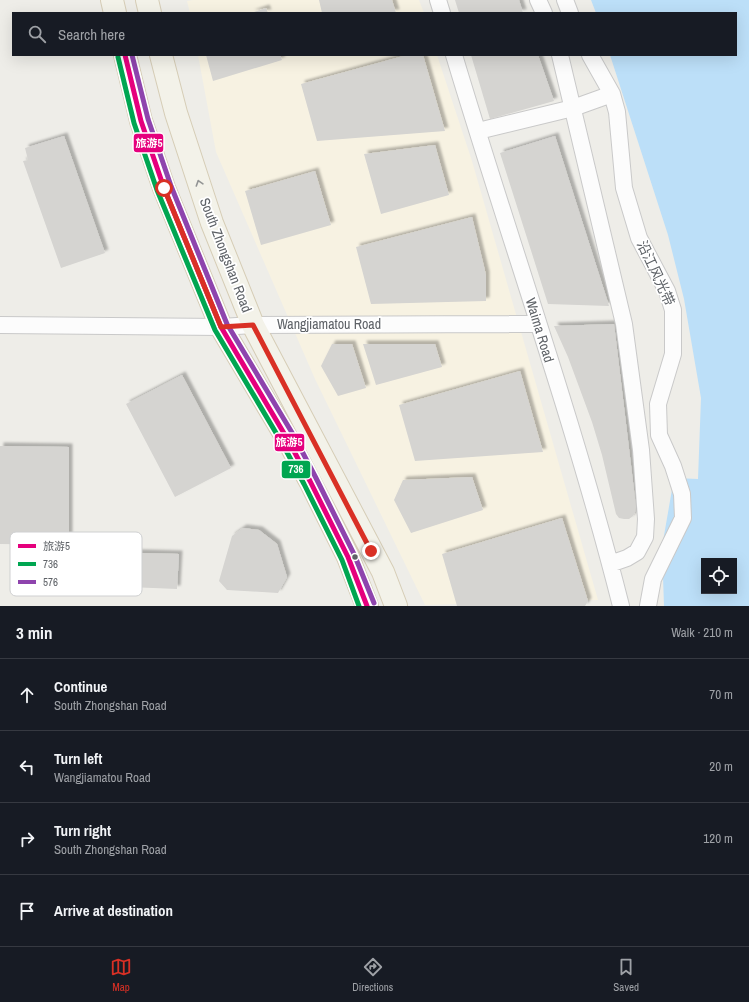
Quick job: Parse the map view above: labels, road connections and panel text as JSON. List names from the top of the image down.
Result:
{
  "streets": {
    "main road": ["South Zhongshan Road"],
    "street": ["沿江风光带", "Wangjiamatou Road", "Waima Road"]
  },
  "crossings": [
    ["South Zhongshan Road", "Wangjiamatou Road"],
    ["Wangjiamatou Road", "Waima Road"]
  ],
  "lines": ["transit line 旅游5", "transit line 576", "transit line 736"],
  "legend": ["旅游5", "736", "576"],
  "page": {
    "search": "Search here",
    "heading": ["3 min", "Walk · 210 m"],
    "list": [
      ["Continue", "South Zhongshan Road", "70 m"],
      ["Turn left", "Wangjiamatou Road", "20 m"],
      ["Turn right", "South Zhongshan Road", "120 m"],
      "Arrive at destination"
    ],
    "nav": ["Map", "Directions", "Saved"]
  }
}
